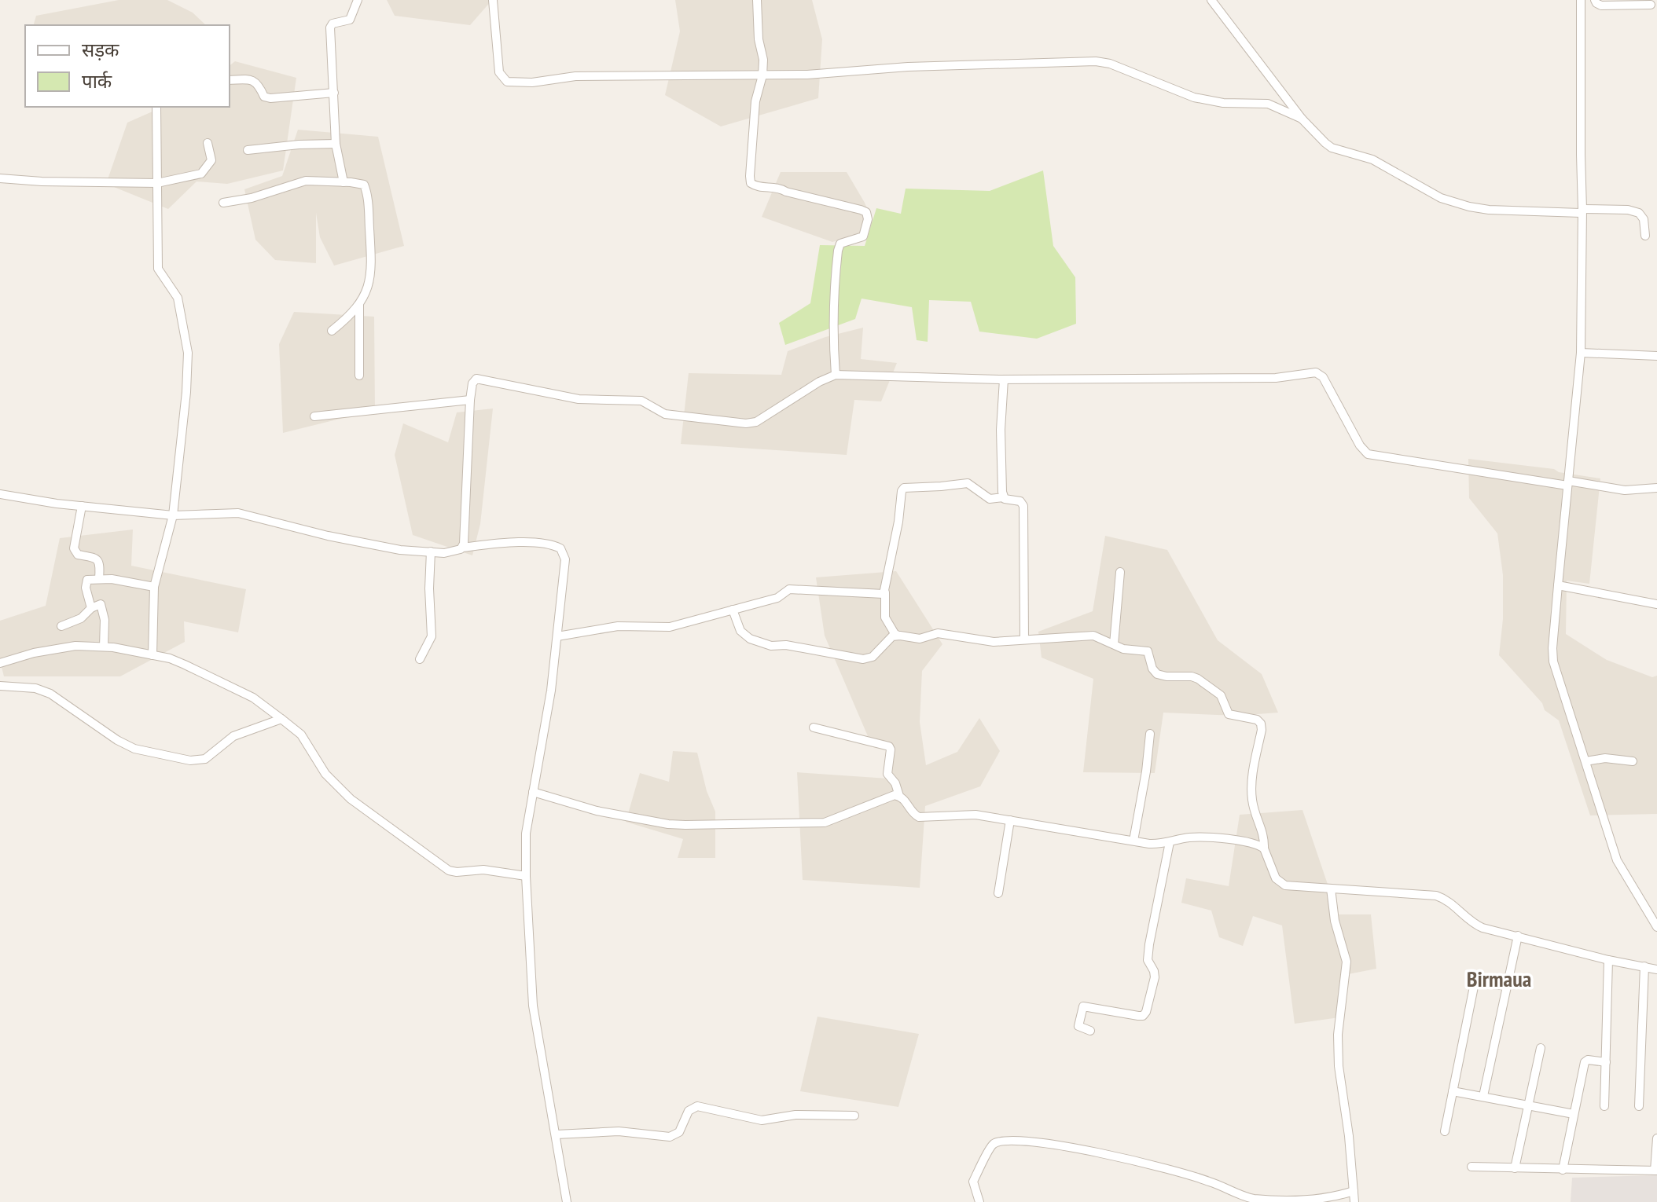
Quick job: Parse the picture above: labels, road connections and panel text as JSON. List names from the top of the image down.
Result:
{
  "districts": ["Birmaua"],
  "legend": ["सड़क", "पार्क"]
}
